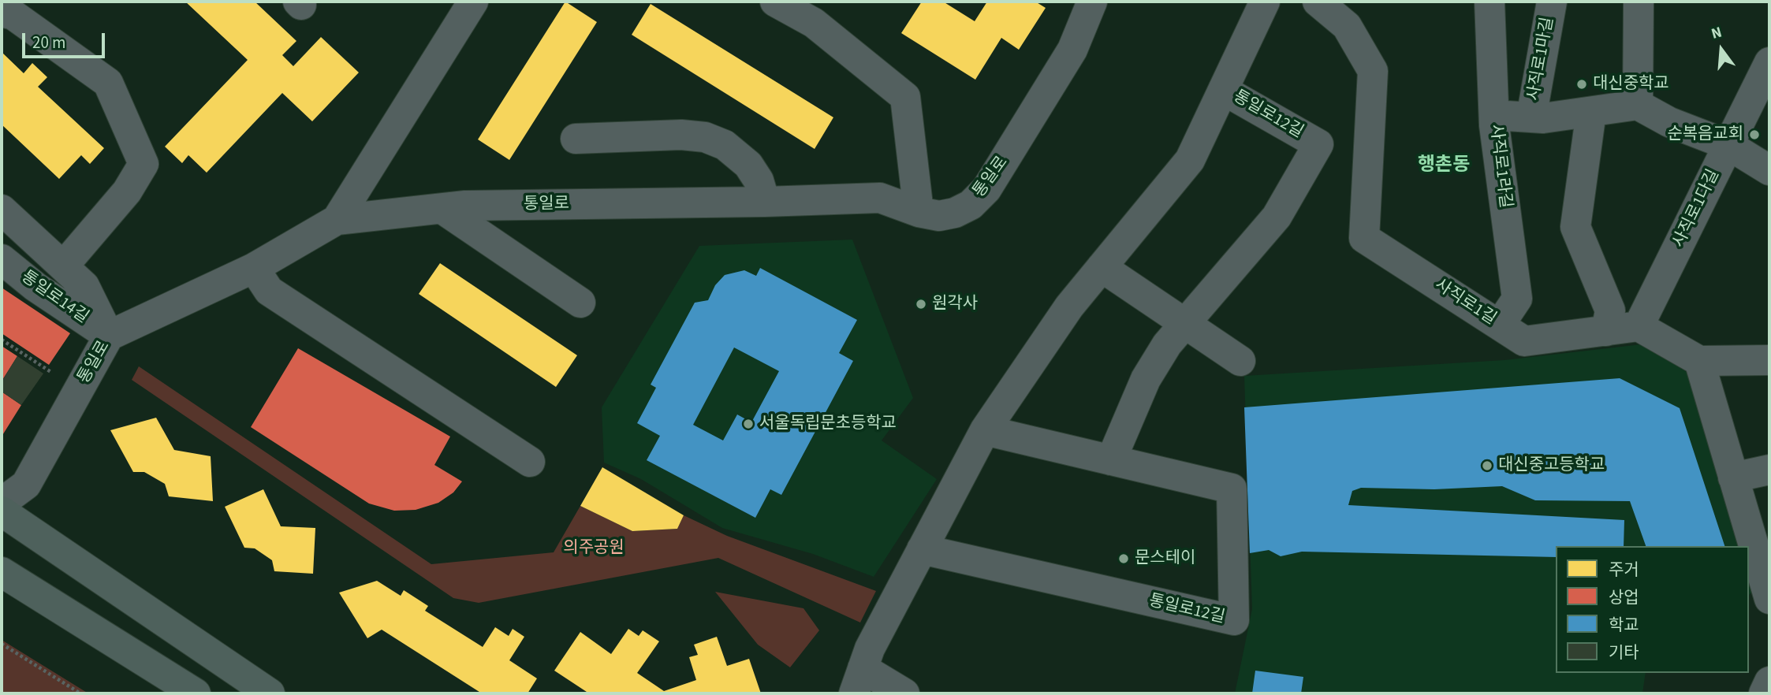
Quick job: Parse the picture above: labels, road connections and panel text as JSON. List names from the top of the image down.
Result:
{
  "streets": {
    "street": [
      "사직로1마길",
      "통일로12길",
      "사직로1라길",
      "통일로",
      "사직로1다길",
      "통일로14길",
      "사직로1길"
    ]
  },
  "crossings": [
    ["사직로1마길", "사직로1라길"],
    ["사직로1라길", "사직로1길"],
    ["통일로", "통일로14길"],
    ["사직로1다길", "사직로1길"]
  ],
  "districts": ["행촌동"],
  "parks": ["의주공원"],
  "places": [
    "대신중학교",
    "순복음교회",
    "원각사",
    "서울독립문초등학교",
    "대신중고등학교",
    "문스테이"
  ],
  "legend": [
    "주거",
    "상업",
    "학교",
    "기타"
  ],
  "scale_bar": "20 m",
  "north": "top"
}
